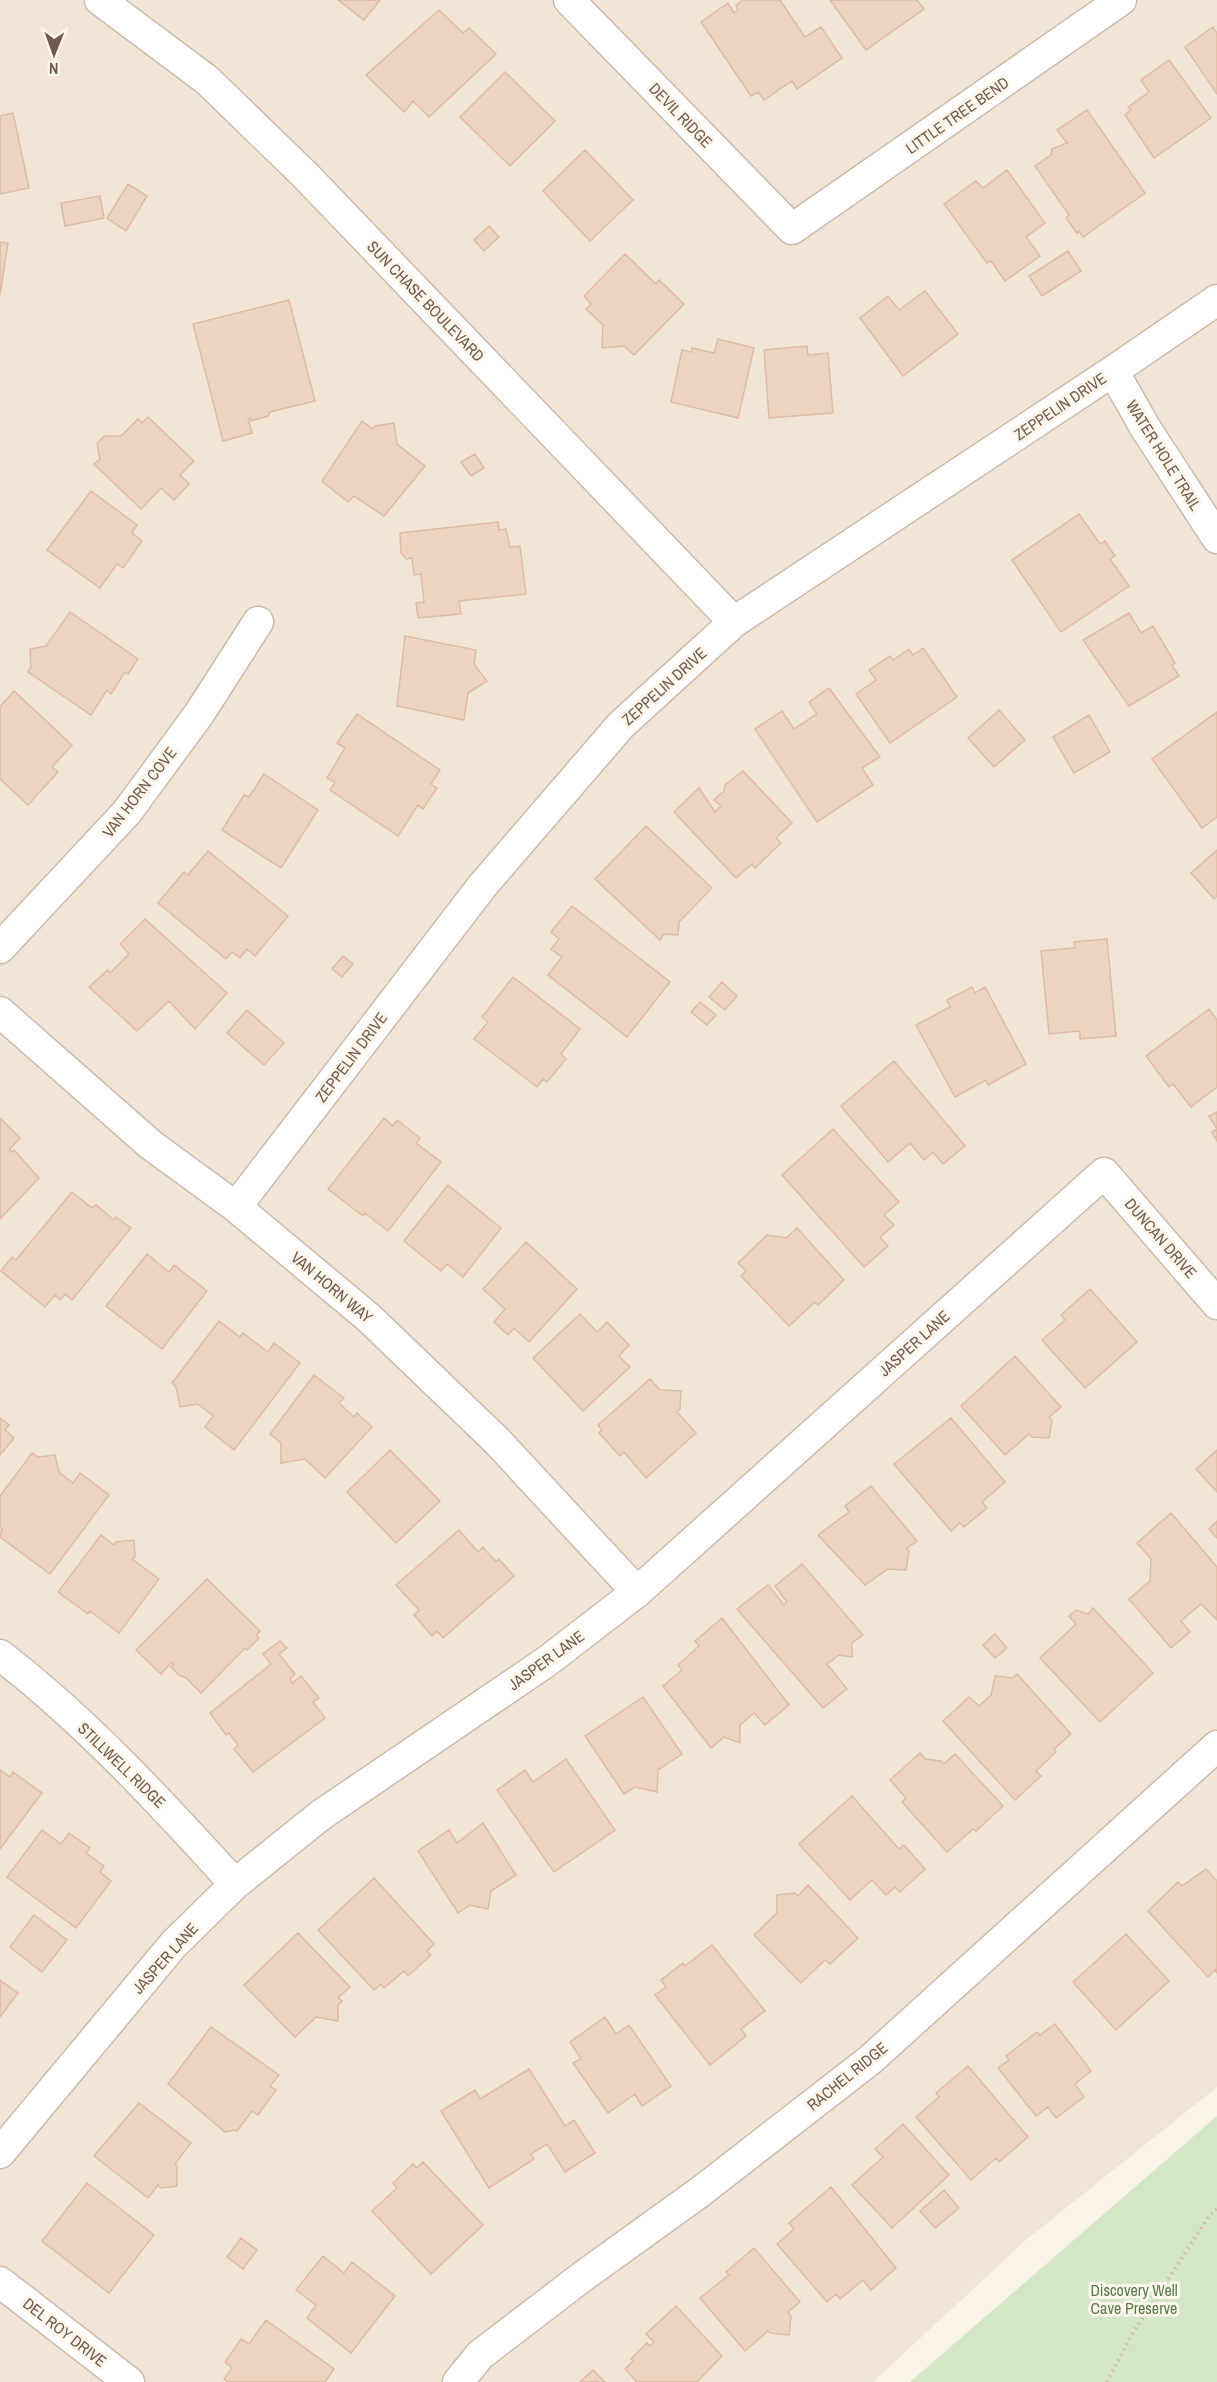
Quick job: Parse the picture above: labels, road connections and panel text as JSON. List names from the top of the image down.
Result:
{
  "streets": {
    "street": [
      "DEVIL RIDGE",
      "LITTLE TREE BEND",
      "SUN CHASE BOULEVARD",
      "ZEPPELIN DRIVE",
      "WATER HOLE TRAIL",
      "VAN HORN COVE",
      "DUNCAN DRIVE",
      "VAN HORN WAY",
      "JASPER LANE",
      "STILLWELL RIDGE",
      "RACHEL RIDGE",
      "DEL ROY DRIVE"
    ]
  },
  "crossings": [
    ["DEVIL RIDGE", "LITTLE TREE BEND"],
    ["SUN CHASE BOULEVARD", "ZEPPELIN DRIVE"],
    ["ZEPPELIN DRIVE", "WATER HOLE TRAIL"],
    ["ZEPPELIN DRIVE", "VAN HORN WAY"],
    ["DUNCAN DRIVE", "JASPER LANE"],
    ["VAN HORN WAY", "JASPER LANE"],
    ["JASPER LANE", "STILLWELL RIDGE"]
  ],
  "parks": ["Discovery Well Cave Preserve"],
  "north": "bottom"
}
